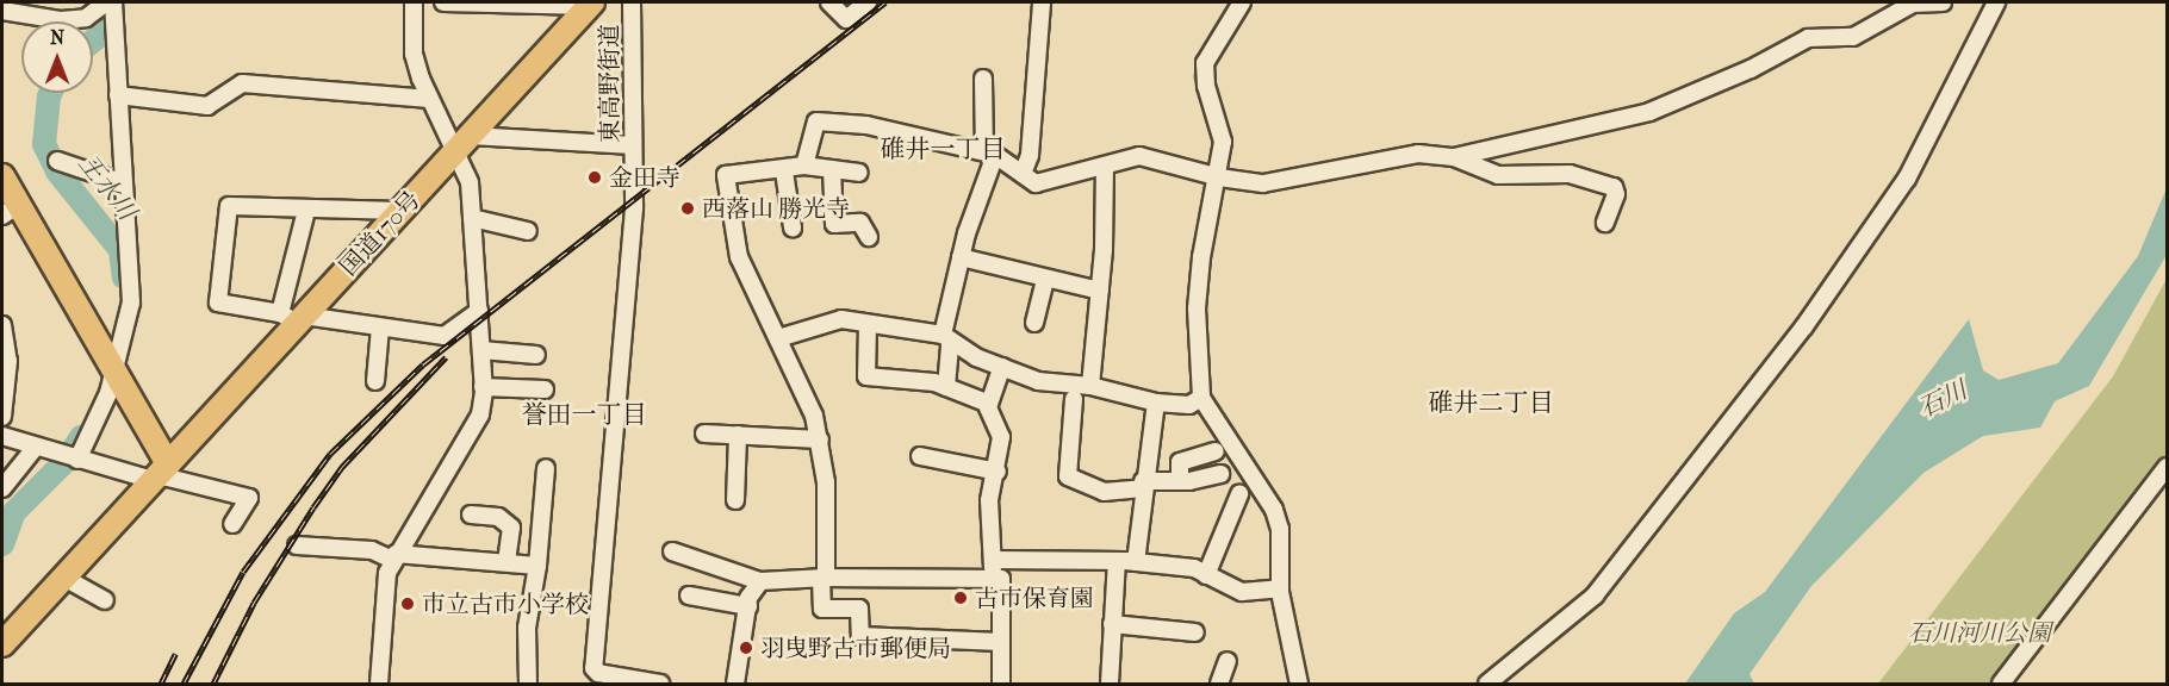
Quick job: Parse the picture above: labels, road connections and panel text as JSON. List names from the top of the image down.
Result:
{
  "streets": {
    "highway": ["国道170号"],
    "street": ["東高野街道"]
  },
  "districts": ["碓井一丁目", "碓井二丁目", "誉田一丁目"],
  "water": ["王水川", "石川"],
  "parks": ["石川河川公園"],
  "places": [
    "金田寺",
    "西落山 勝光寺",
    "古市保育園",
    "市立古市小学校",
    "羽曳野古市郵便局"
  ],
  "north": "top"
}
